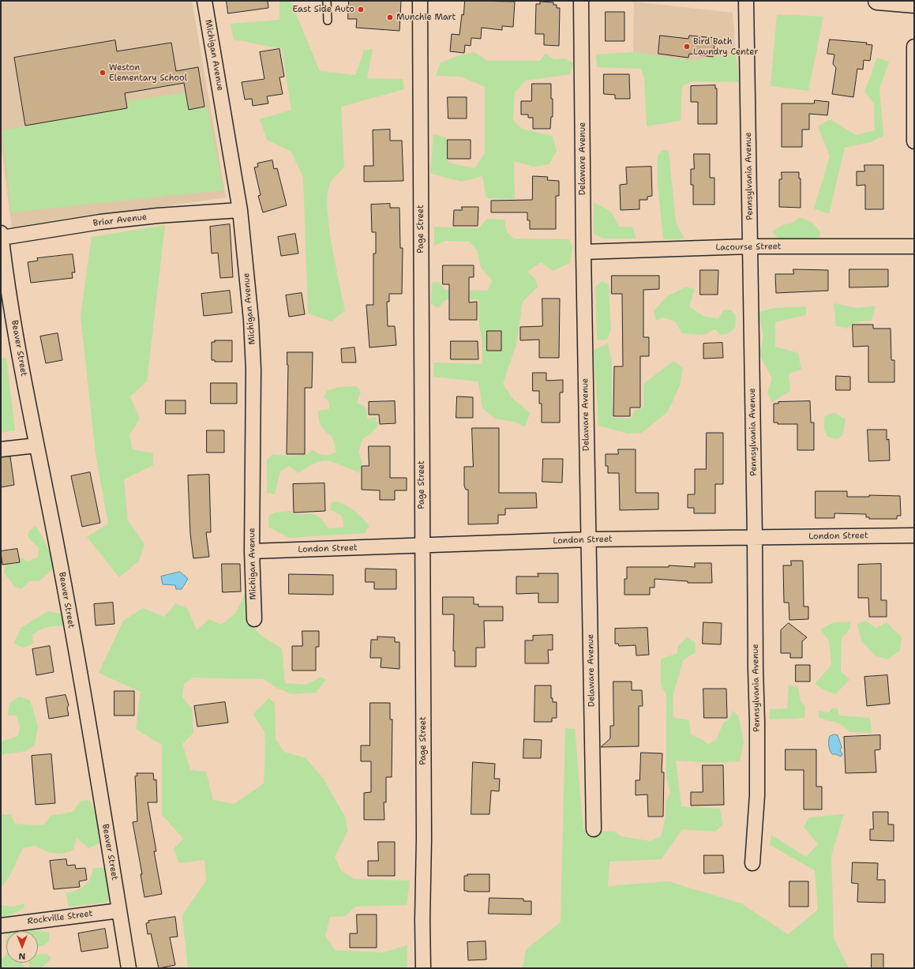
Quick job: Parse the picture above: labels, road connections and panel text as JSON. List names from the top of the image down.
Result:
{
  "streets": {
    "street": [
      "Michigan Avenue",
      "Delaware Avenue",
      "Pennsylvania Avenue",
      "Briar Avenue",
      "Page Street",
      "Lacourse Street",
      "Beaver Street",
      "London Street",
      "Rockville Street"
    ]
  },
  "crossings": [
    ["Michigan Avenue", "Briar Avenue"],
    ["Michigan Avenue", "London Street"],
    ["Delaware Avenue", "Lacourse Street"],
    ["Delaware Avenue", "London Street"],
    ["Pennsylvania Avenue", "Lacourse Street"],
    ["Pennsylvania Avenue", "London Street"],
    ["Briar Avenue", "Beaver Street"],
    ["Page Street", "London Street"],
    ["Beaver Street", "Rockville Street"]
  ],
  "places": [
    "East Side Auto",
    "Munchie Mart",
    "Bird Bath Laundry Center",
    "Weston Elementary School"
  ],
  "north": "bottom"
}
